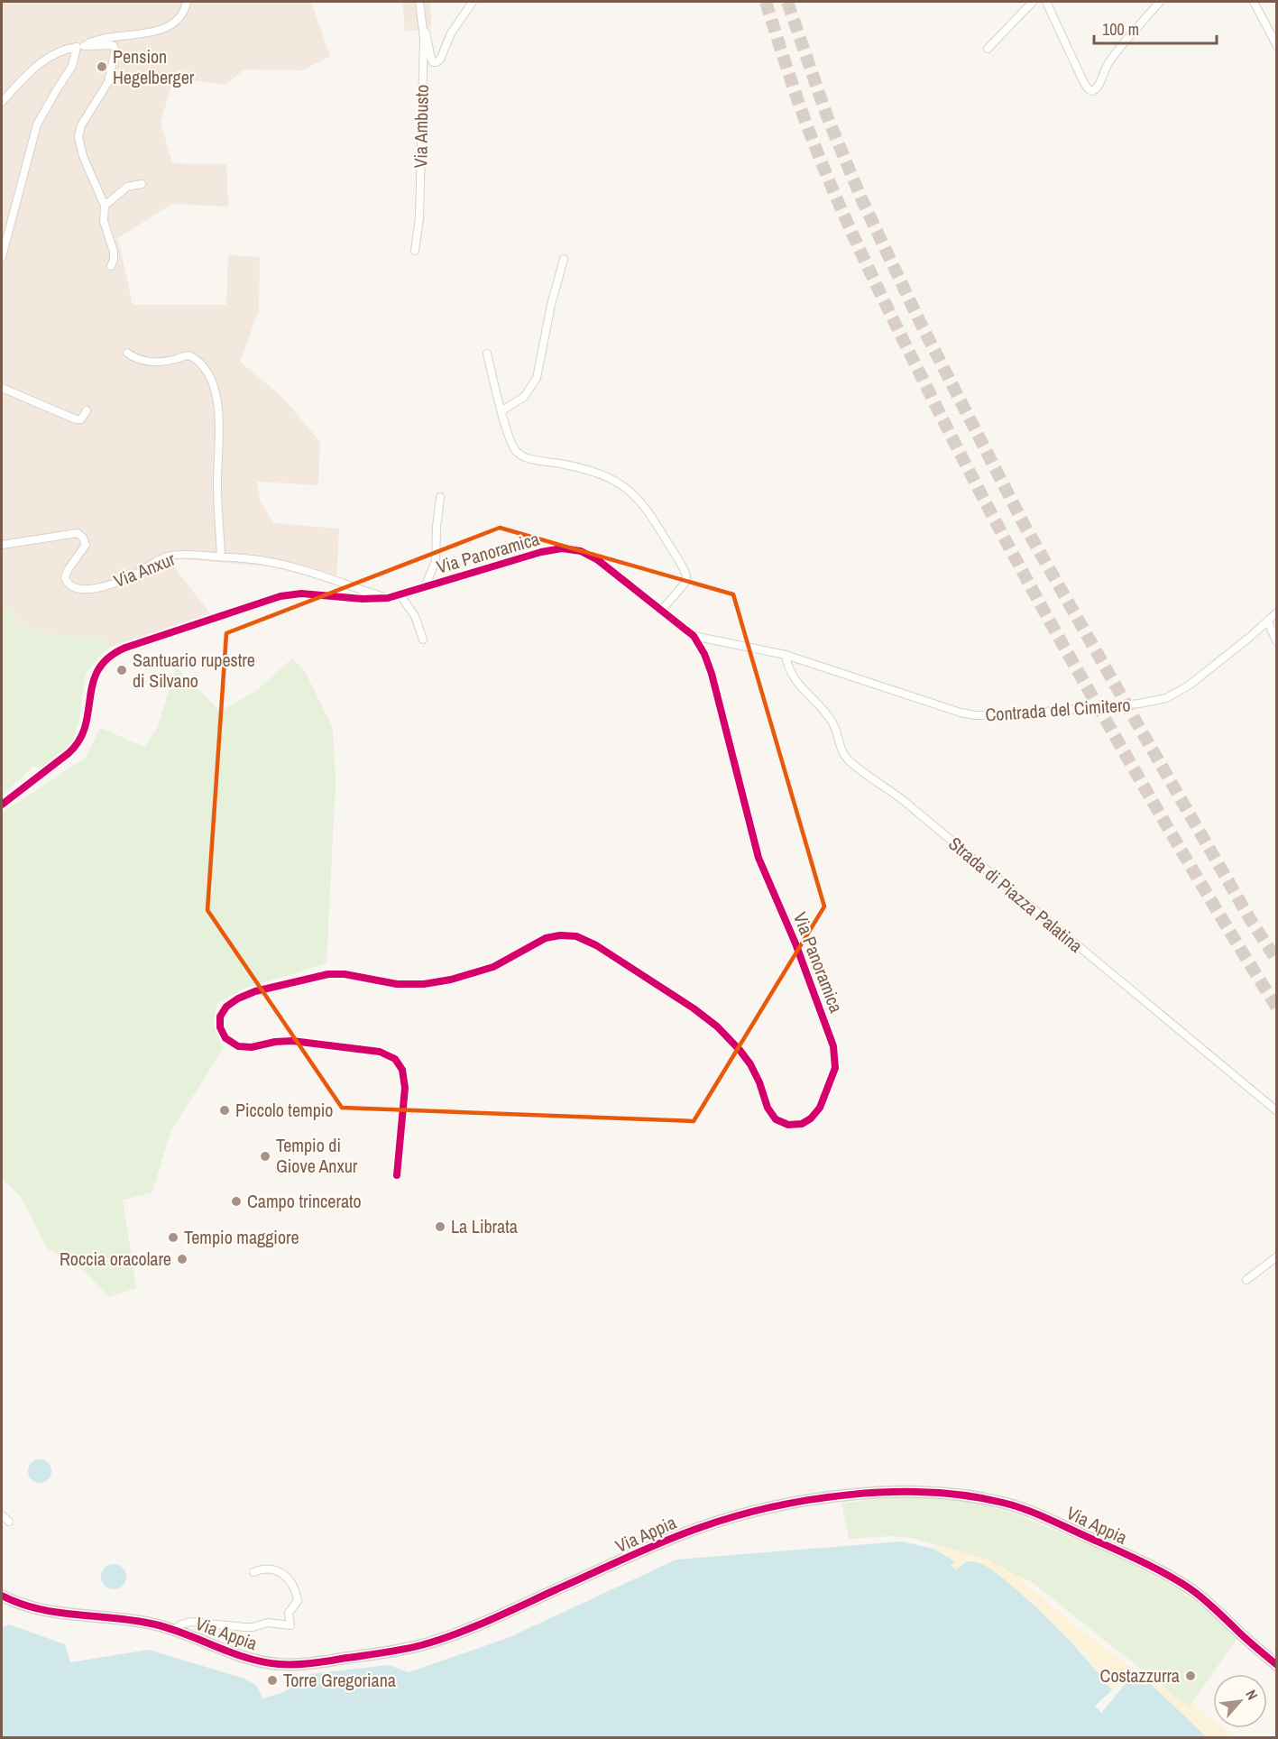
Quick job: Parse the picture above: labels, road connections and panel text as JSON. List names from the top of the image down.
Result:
{
  "streets": {
    "main road": ["Via Appia"],
    "street": [
      "Via Ambusto",
      "Via Panoramica",
      "Via Anxur",
      "Contrada del Cimitero",
      "Strada di Piazza Palatina"
    ]
  },
  "crossings": [
    ["Via Panoramica", "Via Anxur"],
    ["Via Panoramica", "Contrada del Cimitero"],
    ["Contrada del Cimitero", "Strada di Piazza Palatina"]
  ],
  "places": [
    "Pension Hegelberger",
    "Santuario rupestre di Silvano",
    "Piccolo tempio",
    "Tempio di Giove Anxur",
    "Campo trincerato",
    "La Librata",
    "Tempio maggiore",
    "Roccia oracolare",
    "Costazzurra",
    "Torre Gregoriana"
  ],
  "scale_bar": "100 m",
  "north": "top right"
}
